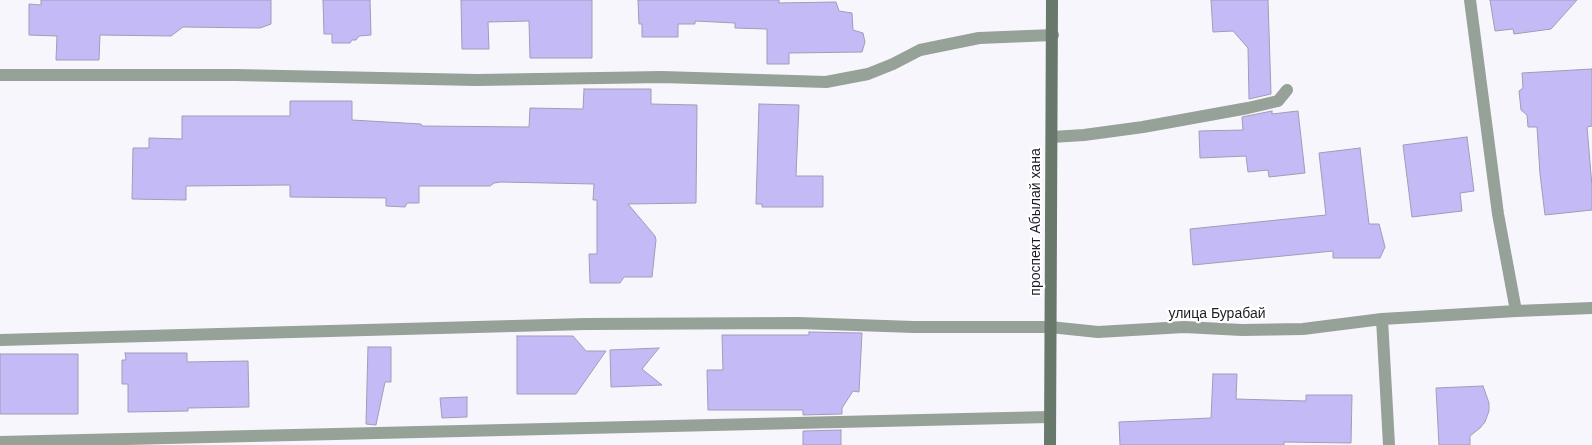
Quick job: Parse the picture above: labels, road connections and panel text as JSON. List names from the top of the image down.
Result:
{
  "streets": {
    "main road": ["проспект Абылай хана"],
    "street": ["улица Бурабай"]
  },
  "crossings": [
    ["проспект Абылай хана", "улица Бурабай"]
  ]
}
